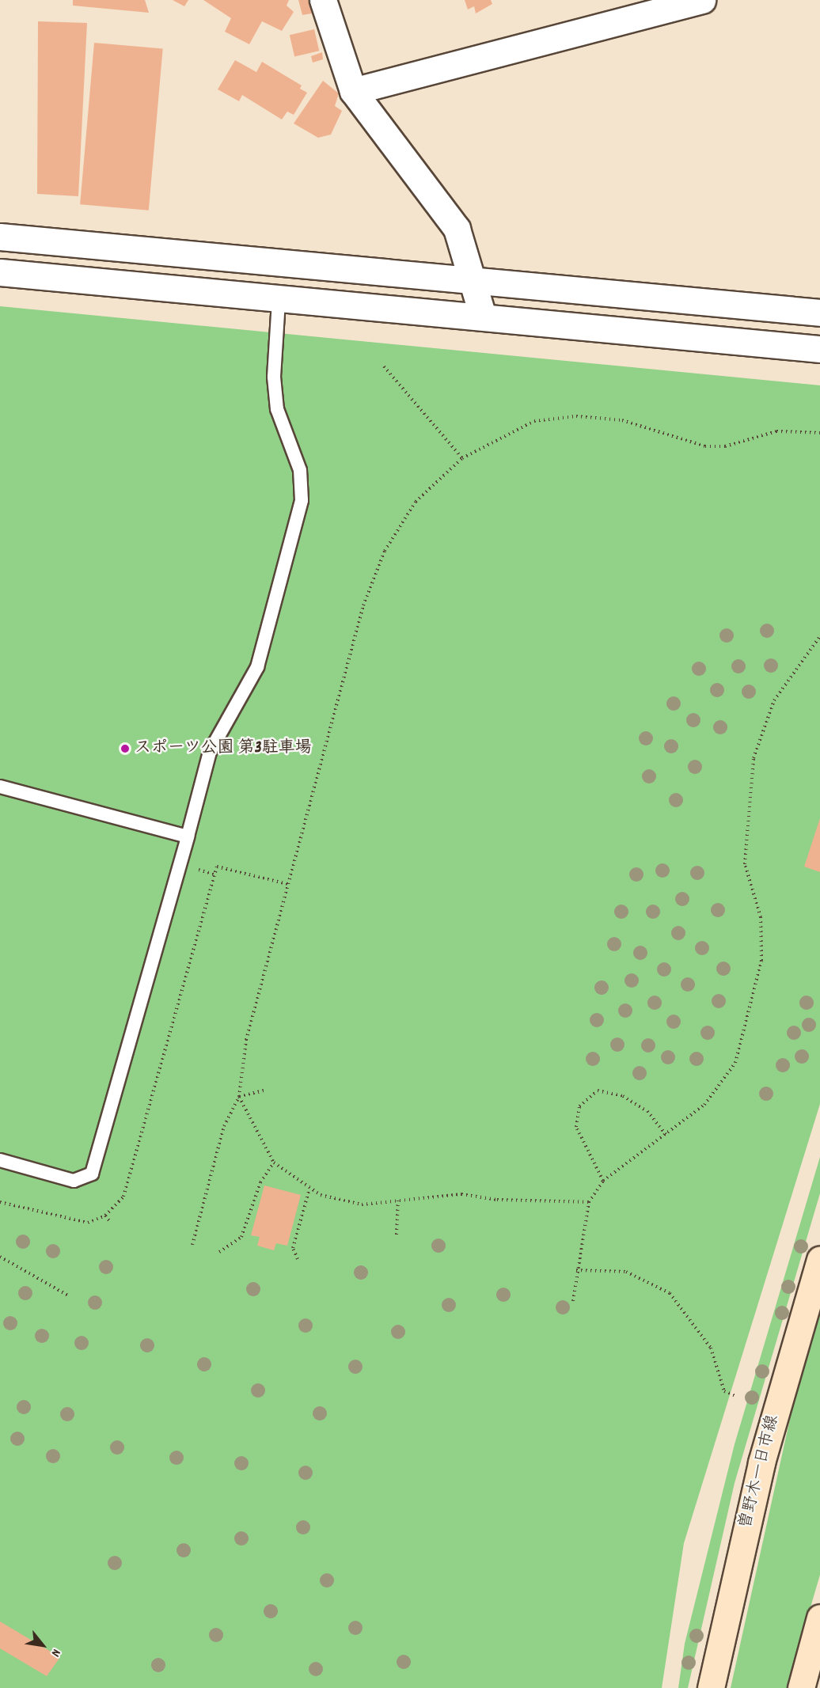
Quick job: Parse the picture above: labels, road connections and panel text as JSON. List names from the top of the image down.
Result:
{
  "streets": {
    "main road": ["曽野木一日市線"]
  },
  "places": ["スポーツ公園 第3駐車場"],
  "north": "bottom right"
}
